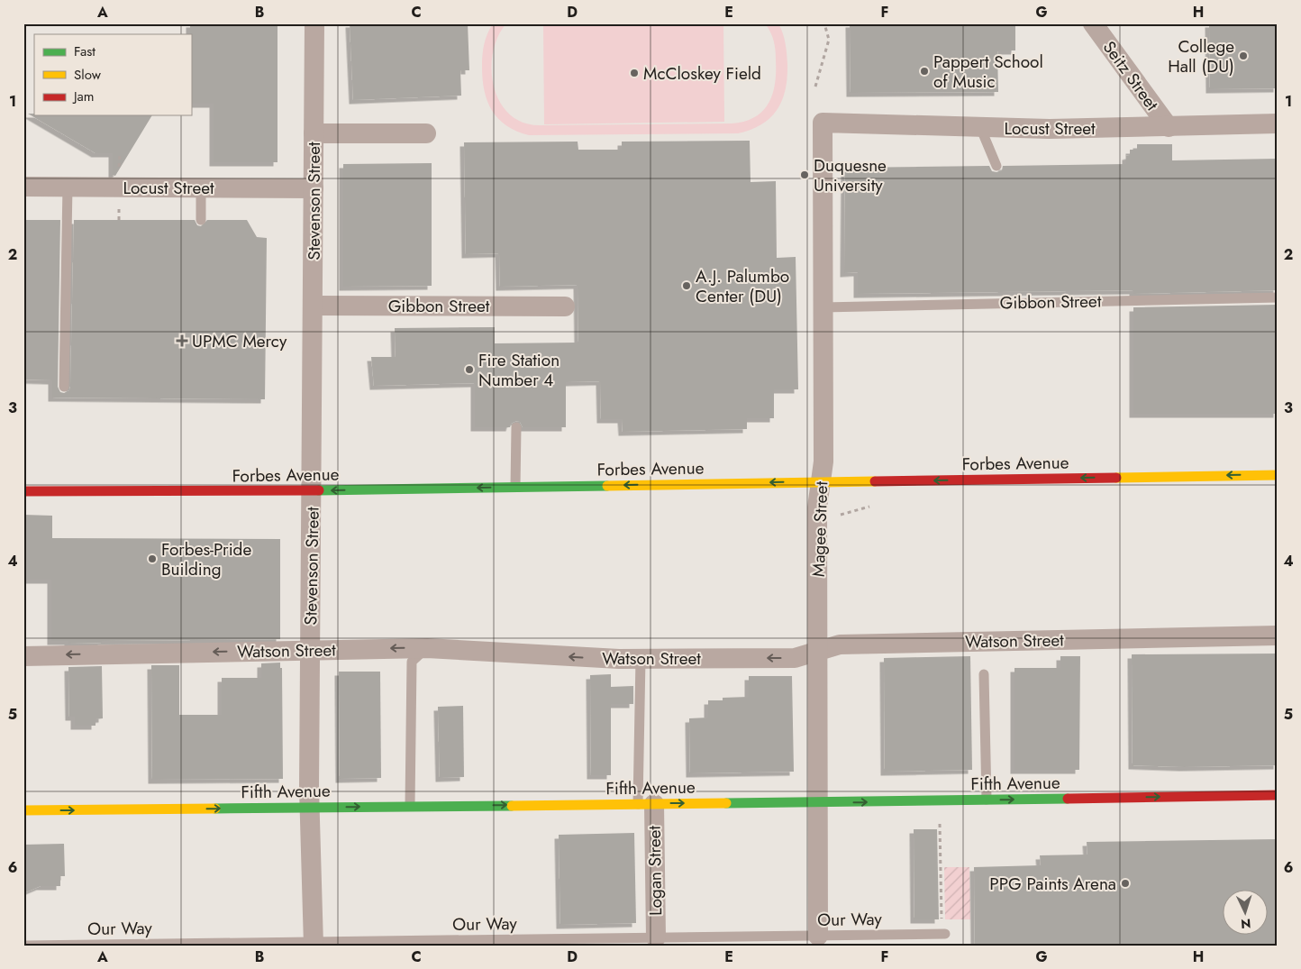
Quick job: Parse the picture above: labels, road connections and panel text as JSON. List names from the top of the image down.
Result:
{
  "streets": {
    "main road": ["Forbes Avenue", "Fifth Avenue"],
    "street": [
      "Seitz Street",
      "Locust Street",
      "Stevenson Street",
      "Gibbon Street",
      "Magee Street",
      "Watson Street",
      "Logan Street"
    ],
    "lane": ["Our Way"]
  },
  "crossings": [
    ["Seitz Street", "Locust Street"],
    ["Locust Street", "Stevenson Street"],
    ["Locust Street", "Magee Street"],
    ["Stevenson Street", "Gibbon Street"],
    ["Stevenson Street", "Forbes Avenue"],
    ["Stevenson Street", "Watson Street"],
    ["Stevenson Street", "Fifth Avenue"],
    ["Stevenson Street", "Our Way"],
    ["Gibbon Street", "Magee Street"],
    ["Forbes Avenue", "Magee Street"],
    ["Magee Street", "Watson Street"],
    ["Magee Street", "Fifth Avenue"],
    ["Magee Street", "Our Way"],
    ["Fifth Avenue", "Logan Street"],
    ["Logan Street", "Our Way"]
  ],
  "one_way": ["Forbes Avenue", "Watson Street", "Fifth Avenue"],
  "places": {
    "other": [
      "College Hall (DU)",
      "Pappert School of Music",
      "McCloskey Field",
      "Duquesne University",
      "A.J. Palumbo Center (DU)",
      "Fire Station Number 4",
      "Forbes-Pride Building",
      "PPG Paints Arena"
    ],
    "health": ["UPMC Mercy"]
  },
  "legend": ["Fast", "Slow", "Jam"],
  "north": "bottom",
  "grid": {
    "columns": [
      "A",
      "B",
      "C",
      "D",
      "E",
      "F",
      "G",
      "H"
    ],
    "rows": [
      "1",
      "2",
      "3",
      "4",
      "5",
      "6"
    ]
  }
}
